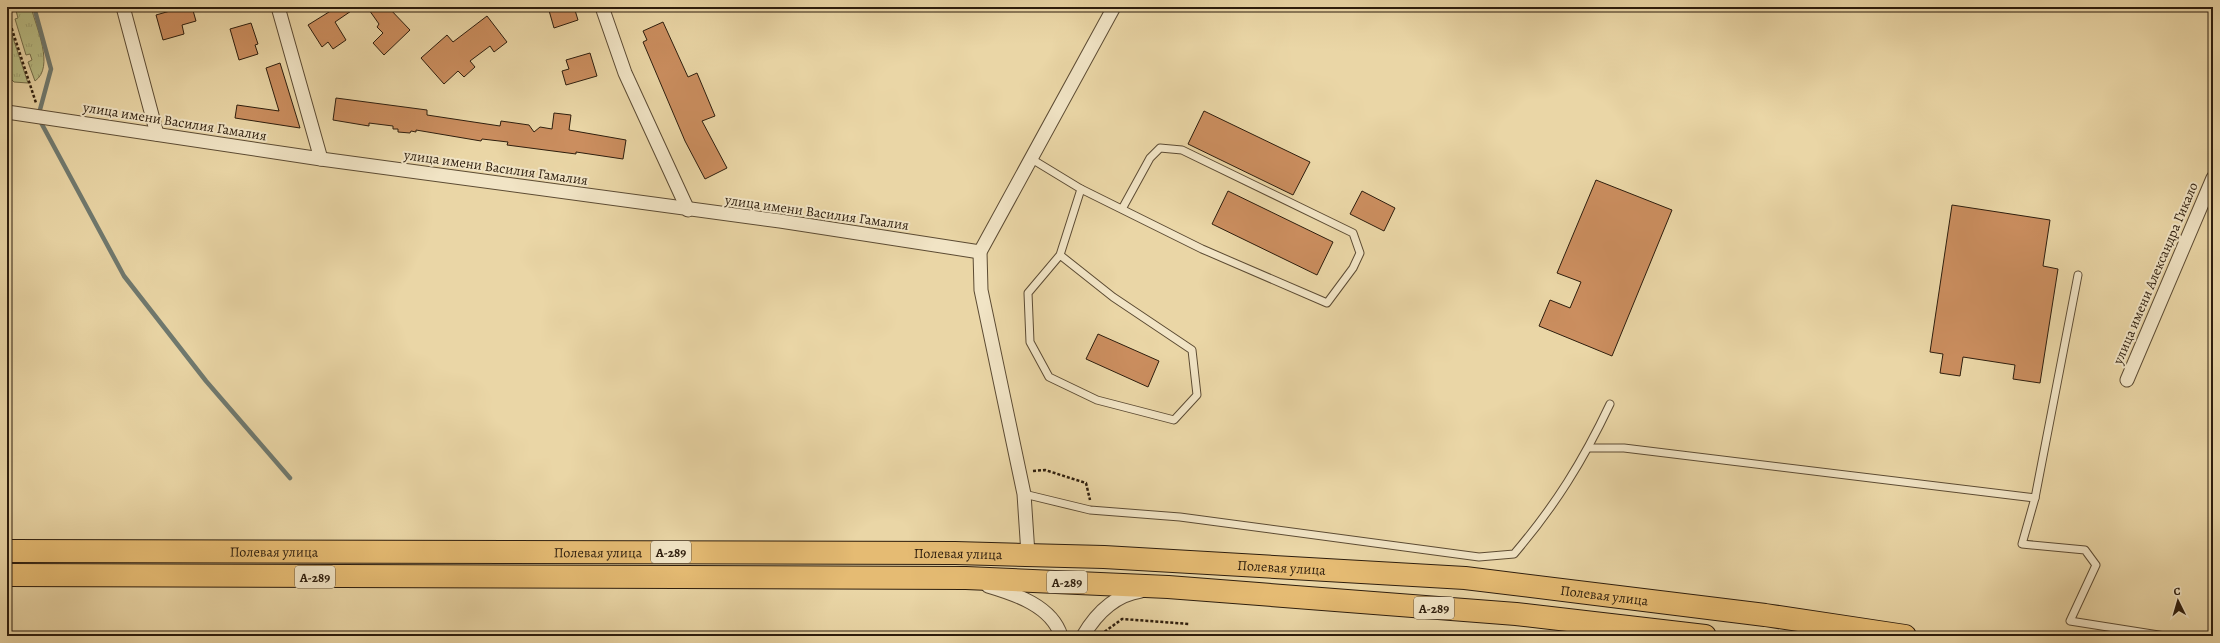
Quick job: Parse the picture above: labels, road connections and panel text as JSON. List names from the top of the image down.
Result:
{
  "streets": {
    "highway": ["Полевая улица", "А-289"],
    "street": ["улица имени Василия Гамалия", "улица имени Александра Гикало"]
  },
  "crossings": [
    ["Полевая улица", "А-289"]
  ],
  "north": "top"
}
